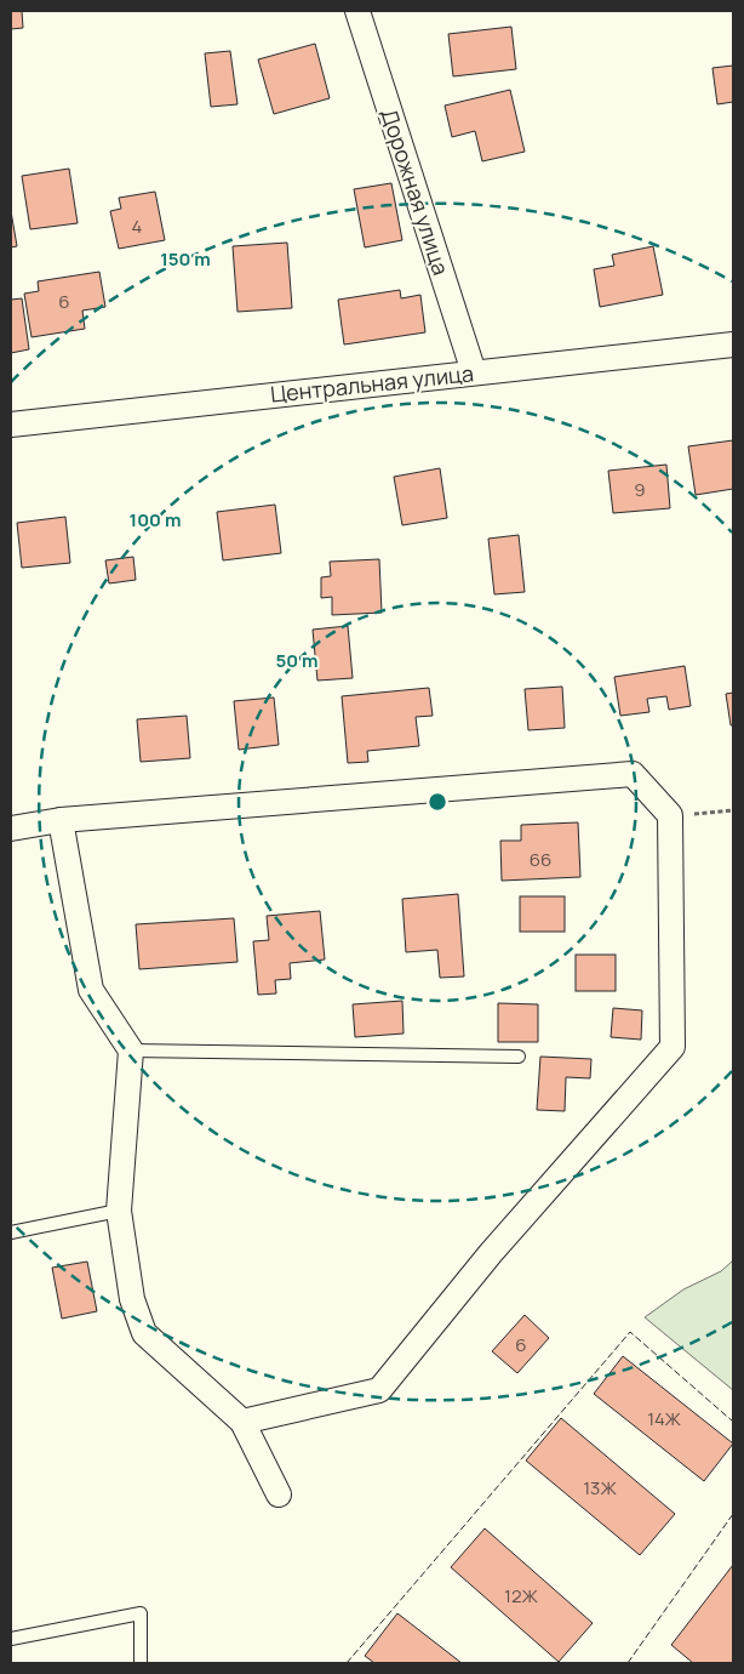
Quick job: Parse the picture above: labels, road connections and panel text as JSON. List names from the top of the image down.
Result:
{
  "streets": {
    "street": ["Дорожная улица", "Центральная улица"]
  },
  "crossings": [
    ["Дорожная улица", "Центральная улица"]
  ],
  "house_numbers": [
    "4",
    "6",
    "9",
    "66",
    "6",
    "14Ж",
    "13Ж",
    "12Ж"
  ],
  "rings": ["150 m", "100 m", "50 m"]
}
